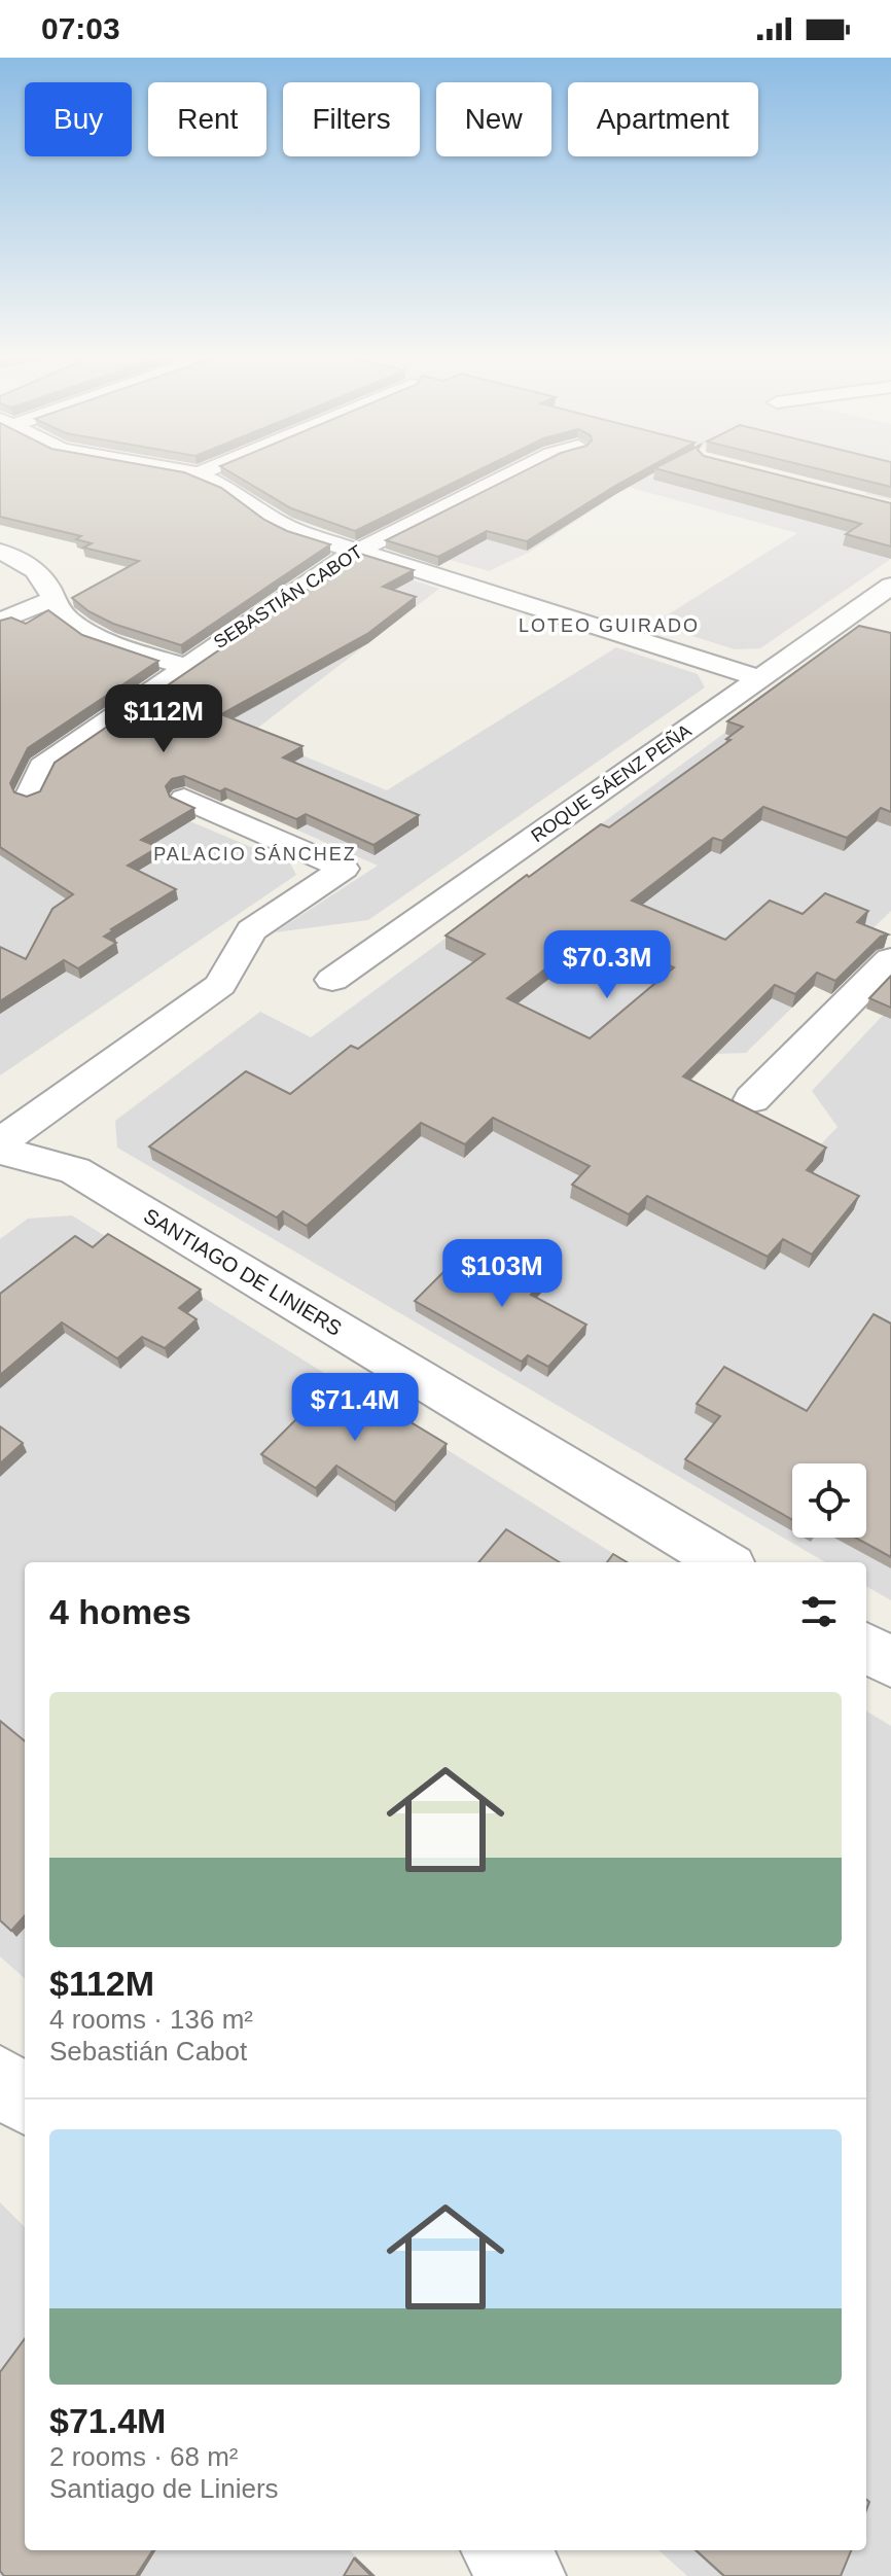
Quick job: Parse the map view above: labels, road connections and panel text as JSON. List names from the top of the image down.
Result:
{
  "streets": {
    "street": ["SEBASTIÁN CABOT", "ROQUE SÁENZ PEÑA", "SANTIAGO DE LINIERS"]
  },
  "districts": ["LOTEO GUIRADO", "PALACIO SÁNCHEZ"],
  "page": {
    "status": "07:03",
    "chip": [
      "Buy",
      "Rent",
      "Filters",
      "New",
      "Apartment"
    ],
    "price": [
      "$112M",
      "$70.3M",
      "$103M",
      "$71.4M"
    ],
    "heading": "4 homes",
    "list": [
      {
        "name": "$112M",
        "note": "4 rooms · 136 m² · Sebastián Cabot"
      },
      {
        "name": "$71.4M",
        "note": "2 rooms · 68 m² · Santiago de Liniers"
      }
    ]
  }
}
